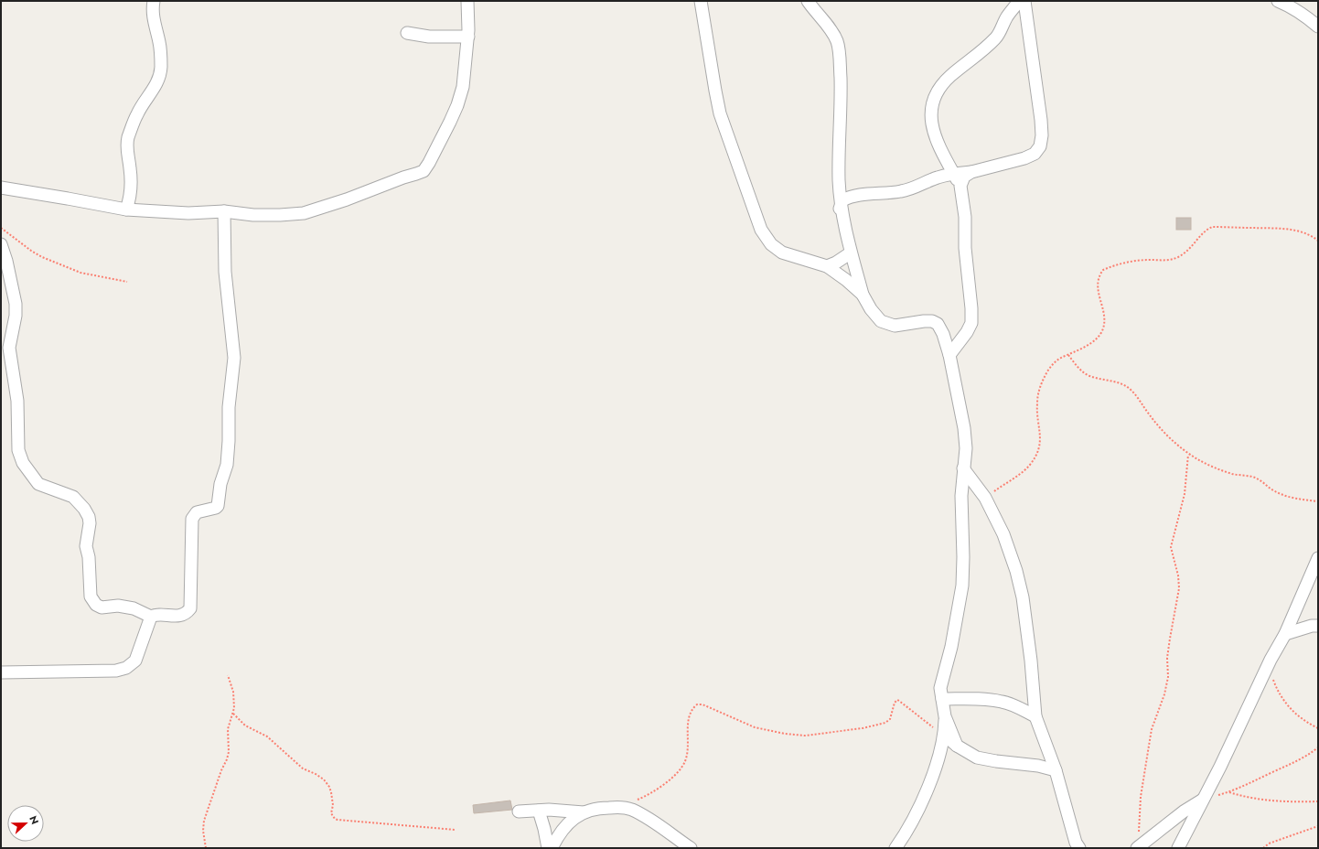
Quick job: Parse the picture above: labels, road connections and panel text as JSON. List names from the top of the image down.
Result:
{
  "north": "right"
}
